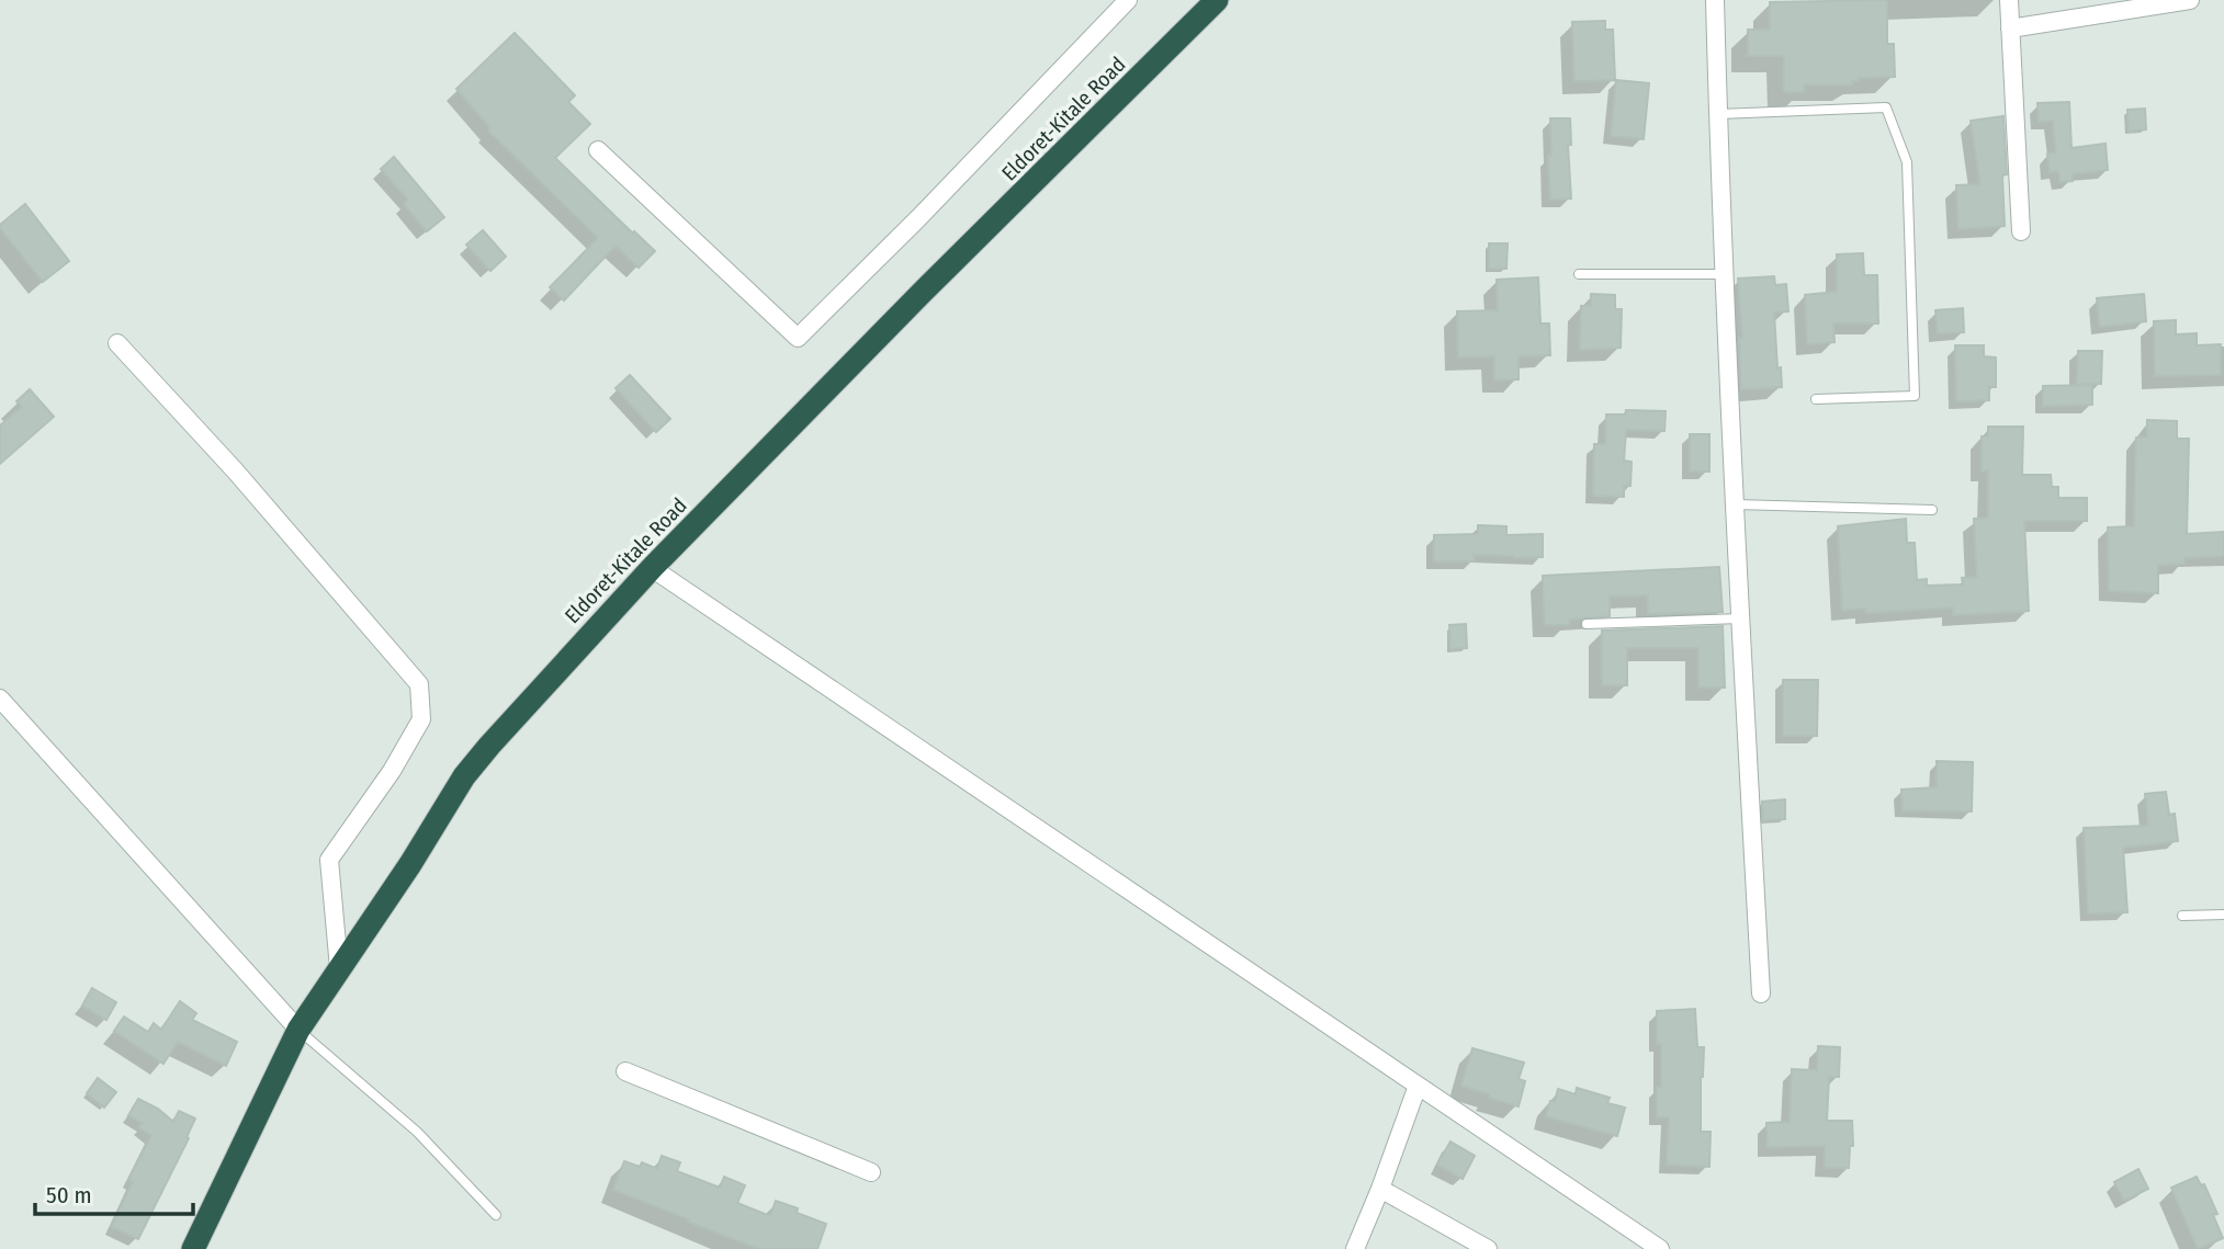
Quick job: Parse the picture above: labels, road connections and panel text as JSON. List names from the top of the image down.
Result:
{
  "streets": {
    "highway": ["Eldoret-Kitale Road"]
  },
  "scale_bar": "50 m"
}
